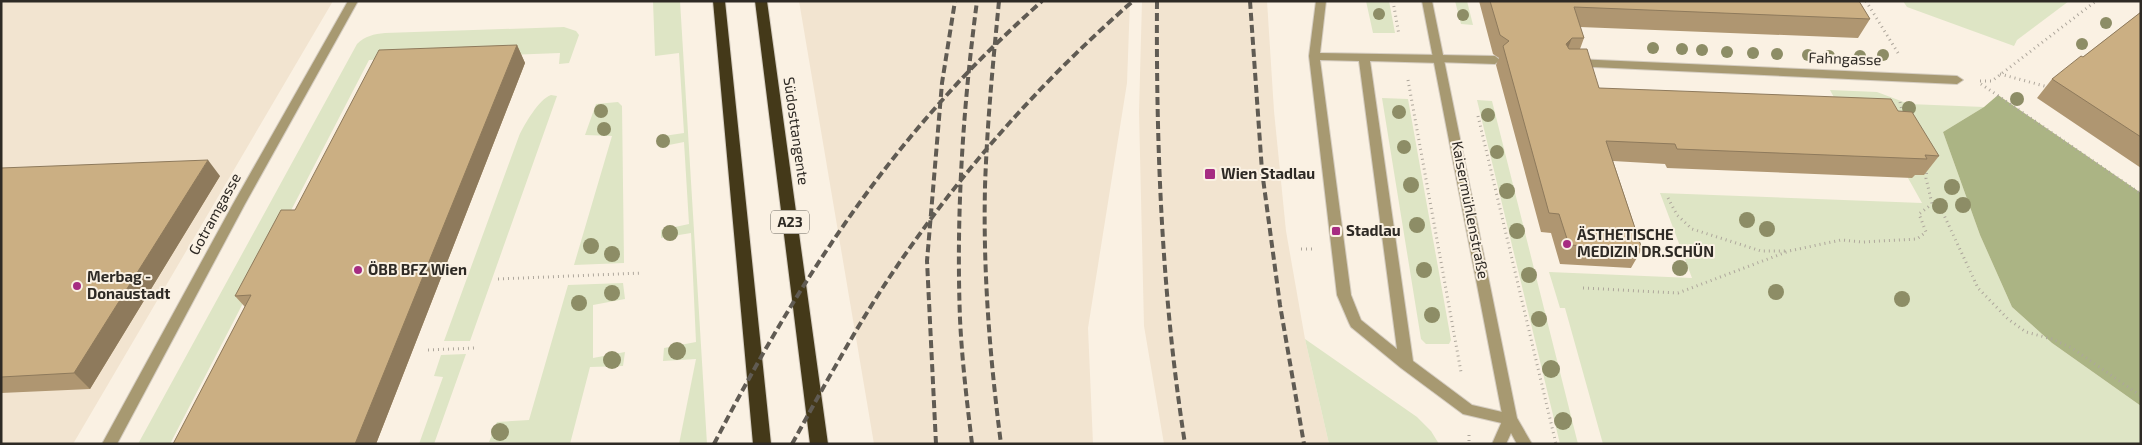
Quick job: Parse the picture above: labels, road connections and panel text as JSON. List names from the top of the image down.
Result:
{
  "streets": {
    "highway": ["Südosttangente", "A23"],
    "street": ["Fahngasse", "Kaisermühlenstraße", "Gotramgasse"]
  },
  "places": {
    "transit": ["Wien Stadlau", "Stadlau"],
    "other": ["ÄSTHETISCHE MEDIZIN DR.SCHÜN", "ÖBB BFZ Wien", "Merbag - Donaustadt"]
  }
}
